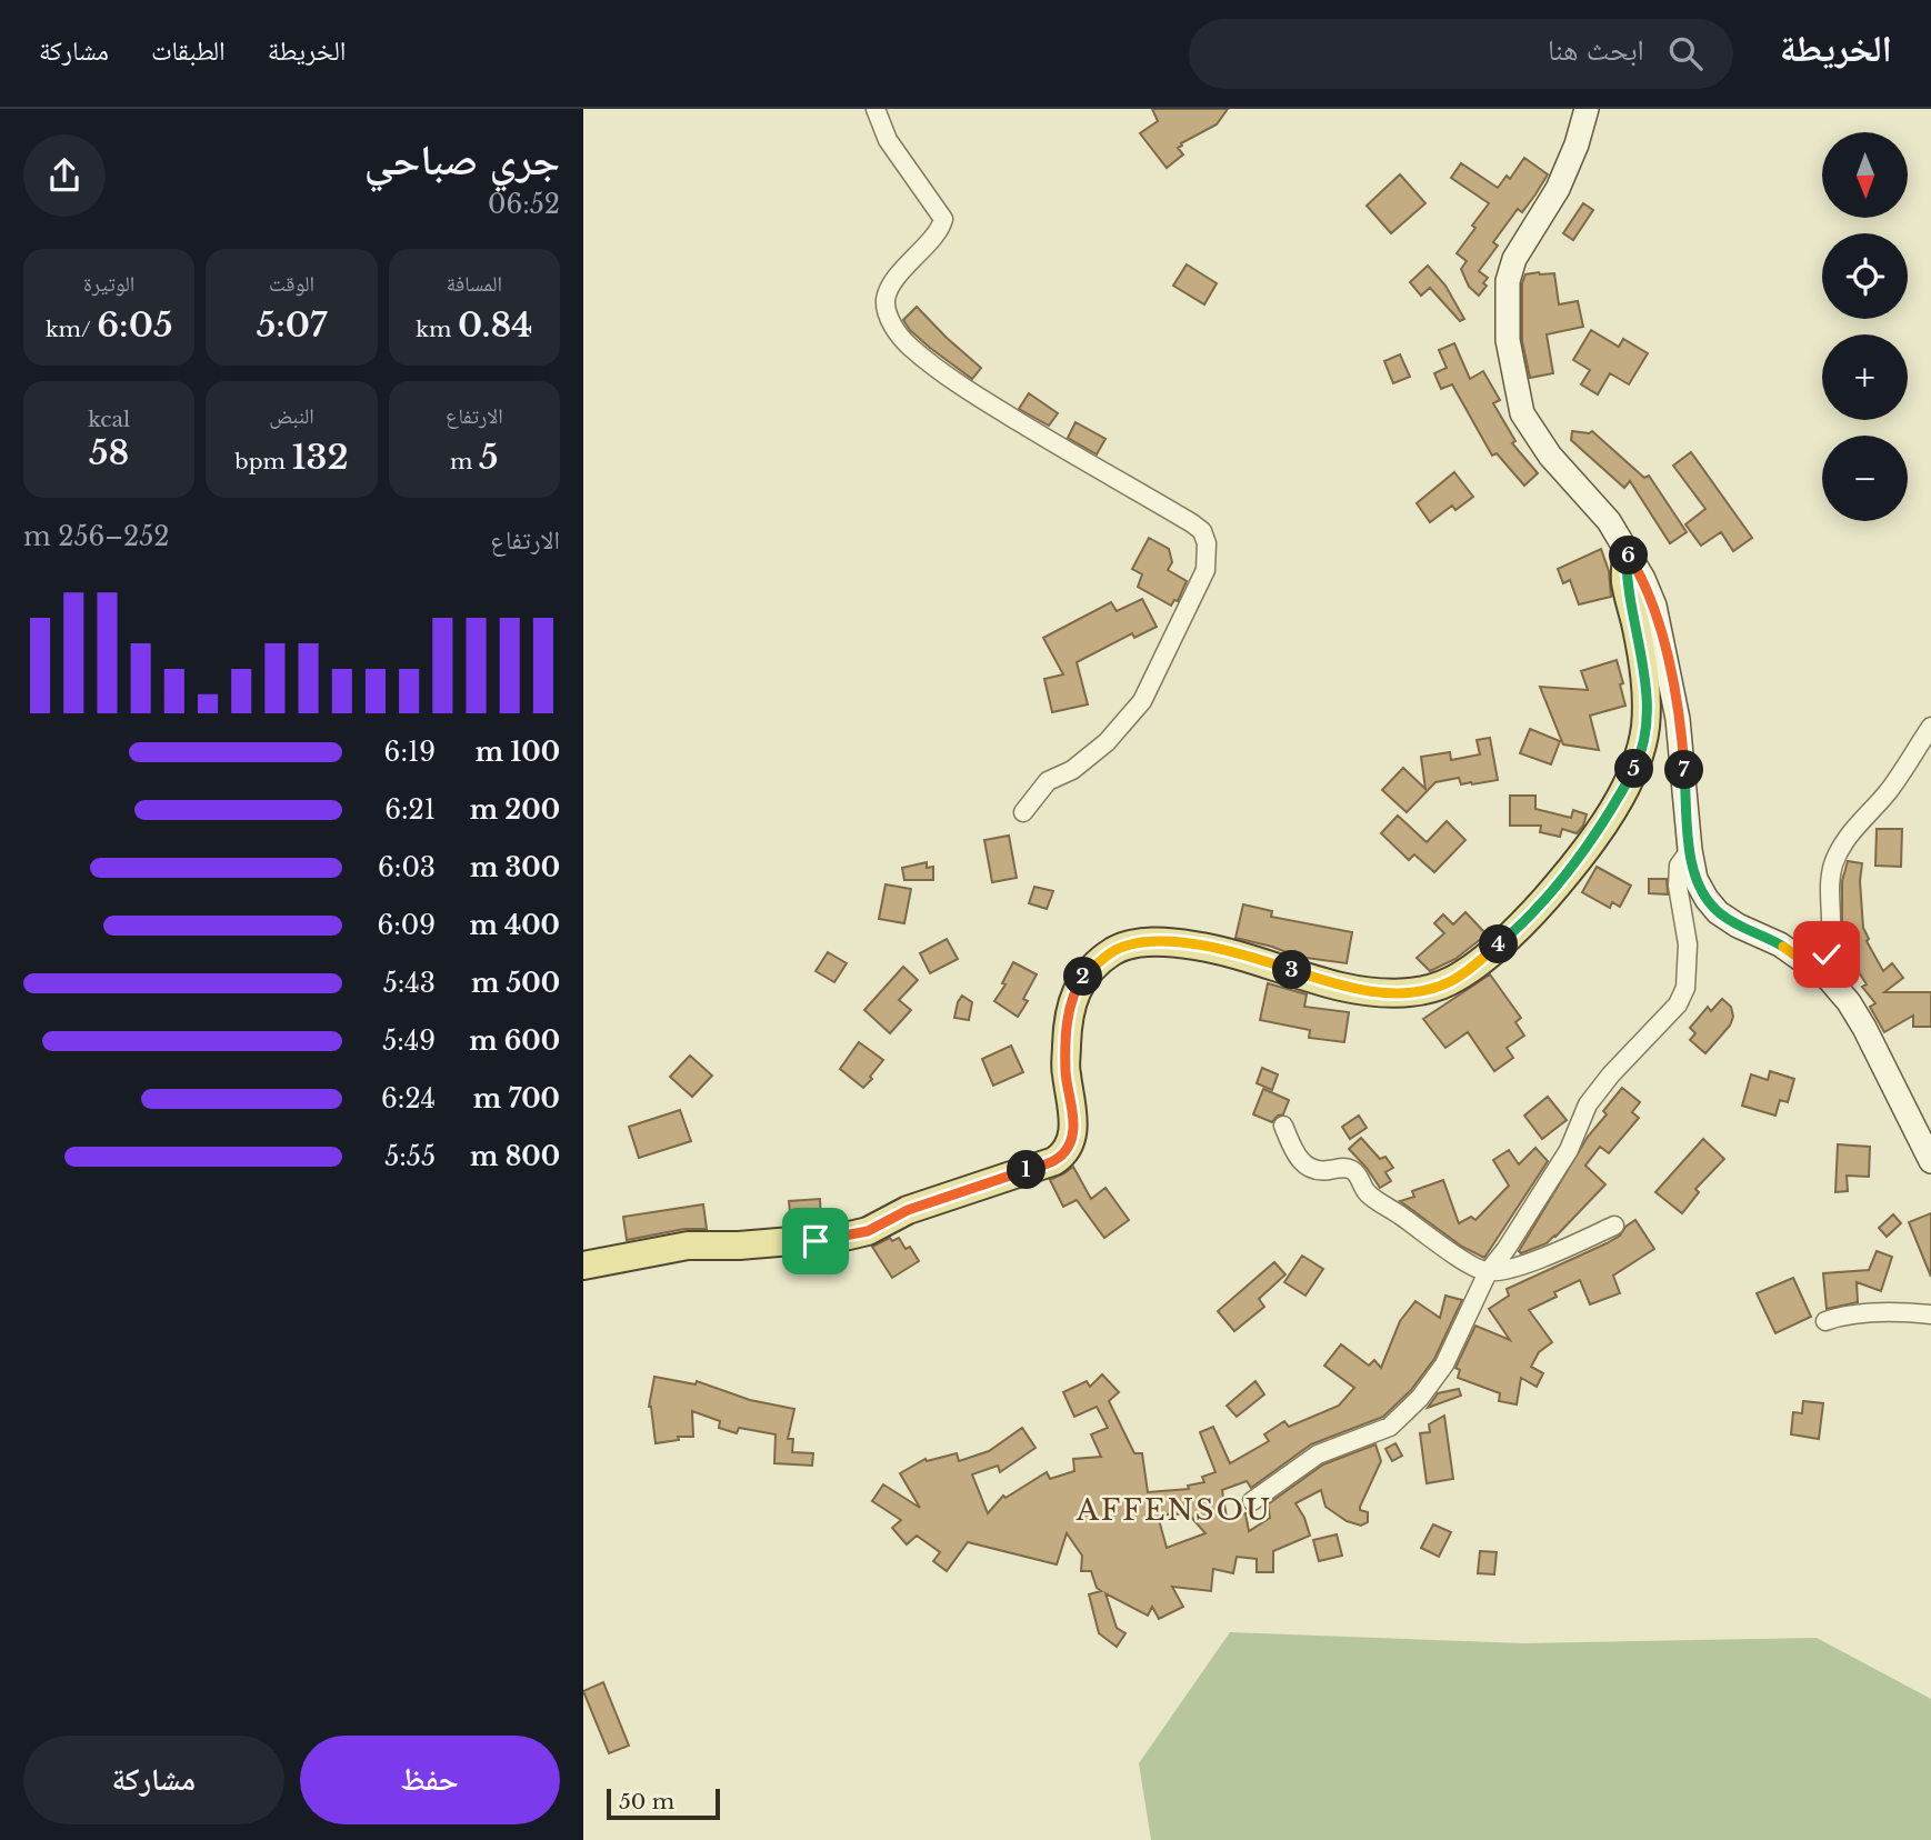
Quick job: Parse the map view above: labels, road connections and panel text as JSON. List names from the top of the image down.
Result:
{
  "districts": ["AFFENSOU"],
  "scale_bar": "50 m",
  "north": "bottom",
  "page": {
    "header": "الخريطة",
    "search": "ابحث هنا",
    "nav": ["الخريطة", "الطبقات", "مشاركة"],
    "heading": ["جري صباحي", "06:52"],
    "map_buttons": ["+", "−"],
    "stats": [
      ["المسافة", "0.84 km"],
      ["الوقت", "5:07"],
      ["الوتيرة", "6:05 /km"],
      ["الارتفاع", "5 m"],
      ["النبض", "132 bpm"],
      ["kcal", "58"]
    ],
    "chart": ["الارتفاع", "252–256 m"],
    "pins": [
      "6",
      "5",
      "7",
      "4",
      "3",
      "2",
      "1"
    ],
    "list": [
      {
        "name": "100 m",
        "note": "6:19"
      },
      {
        "name": "200 m",
        "note": "6:21"
      },
      {
        "name": "300 m",
        "note": "6:03"
      },
      {
        "name": "400 m",
        "note": "6:09"
      },
      {
        "name": "500 m",
        "note": "5:43"
      },
      {
        "name": "600 m",
        "note": "5:49"
      },
      {
        "name": "700 m",
        "note": "6:24"
      },
      {
        "name": "800 m",
        "note": "5:55"
      }
    ],
    "buttons": ["حفظ", "مشاركة"],
    "scale": "50 m"
  }
}
